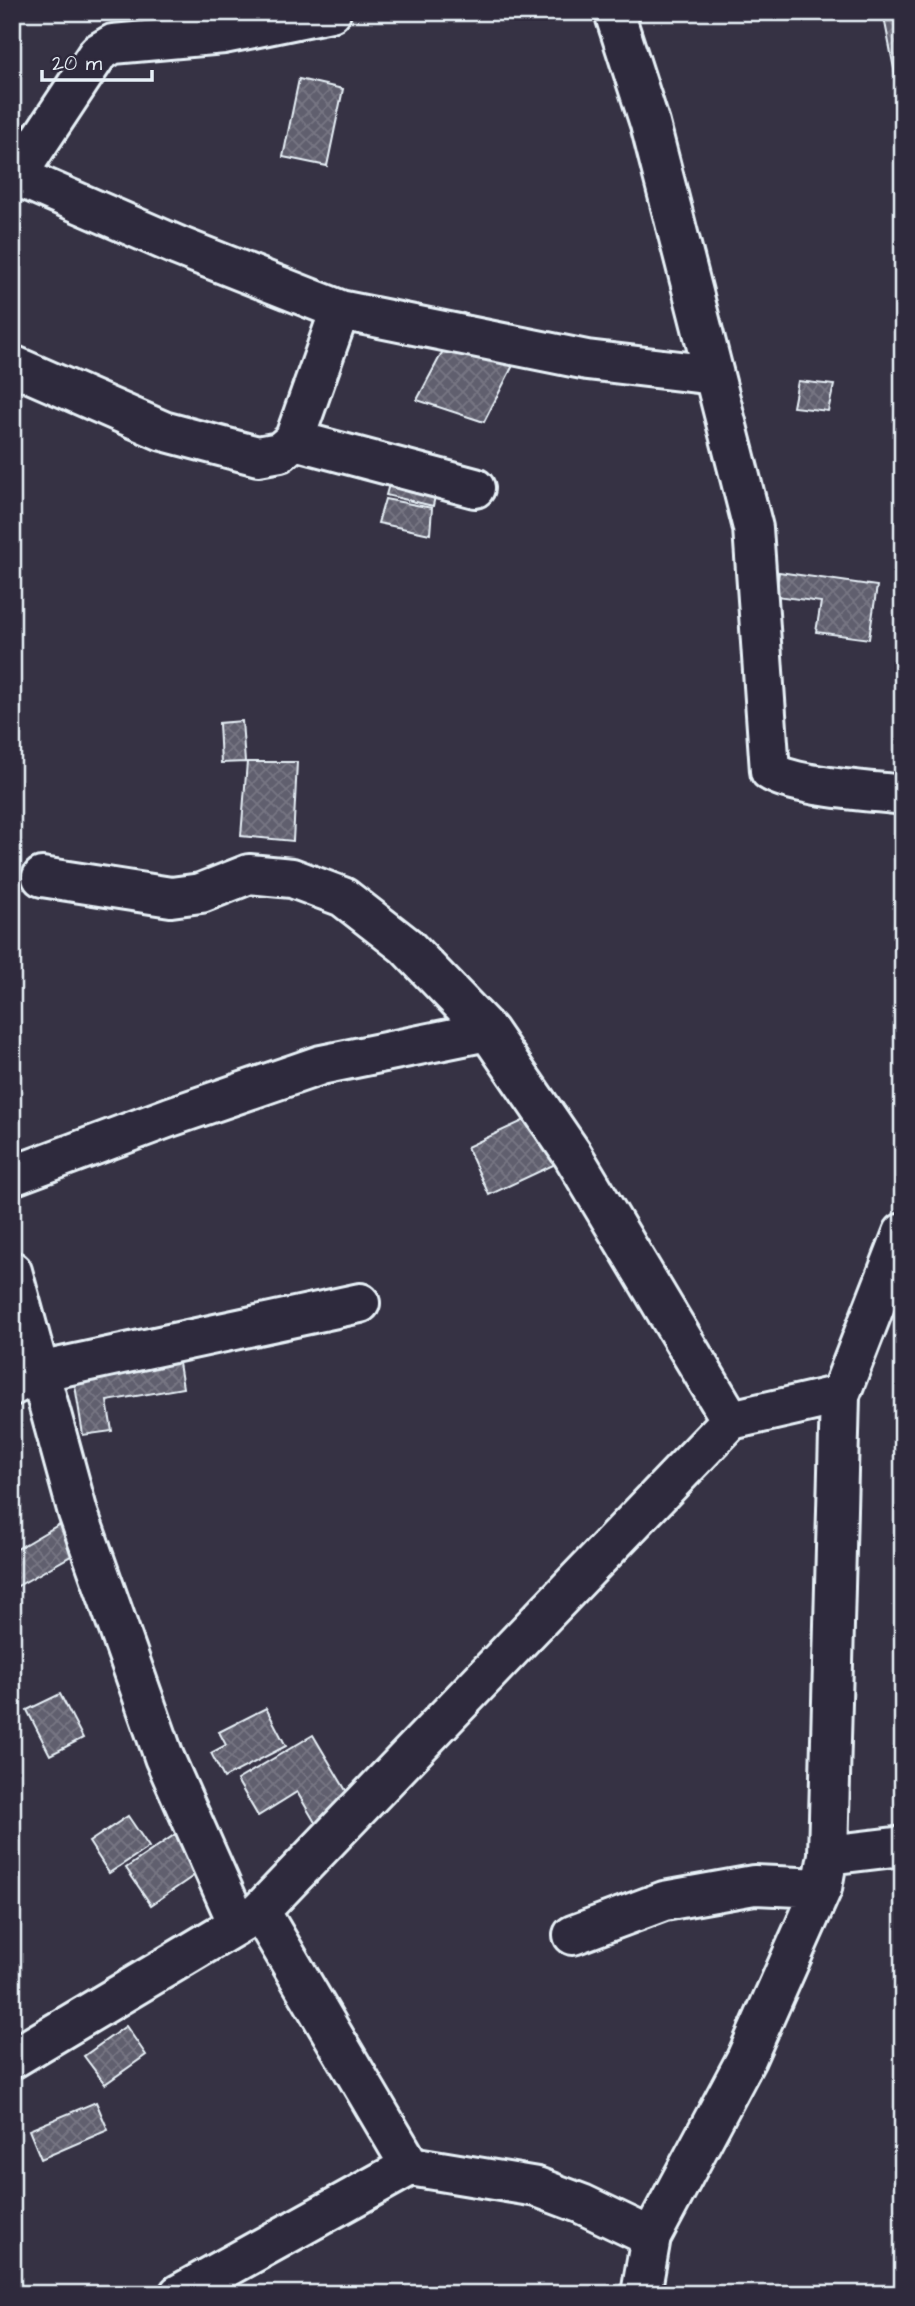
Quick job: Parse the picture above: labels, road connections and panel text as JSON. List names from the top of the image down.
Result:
{
  "scale_bar": "20 m"
}
